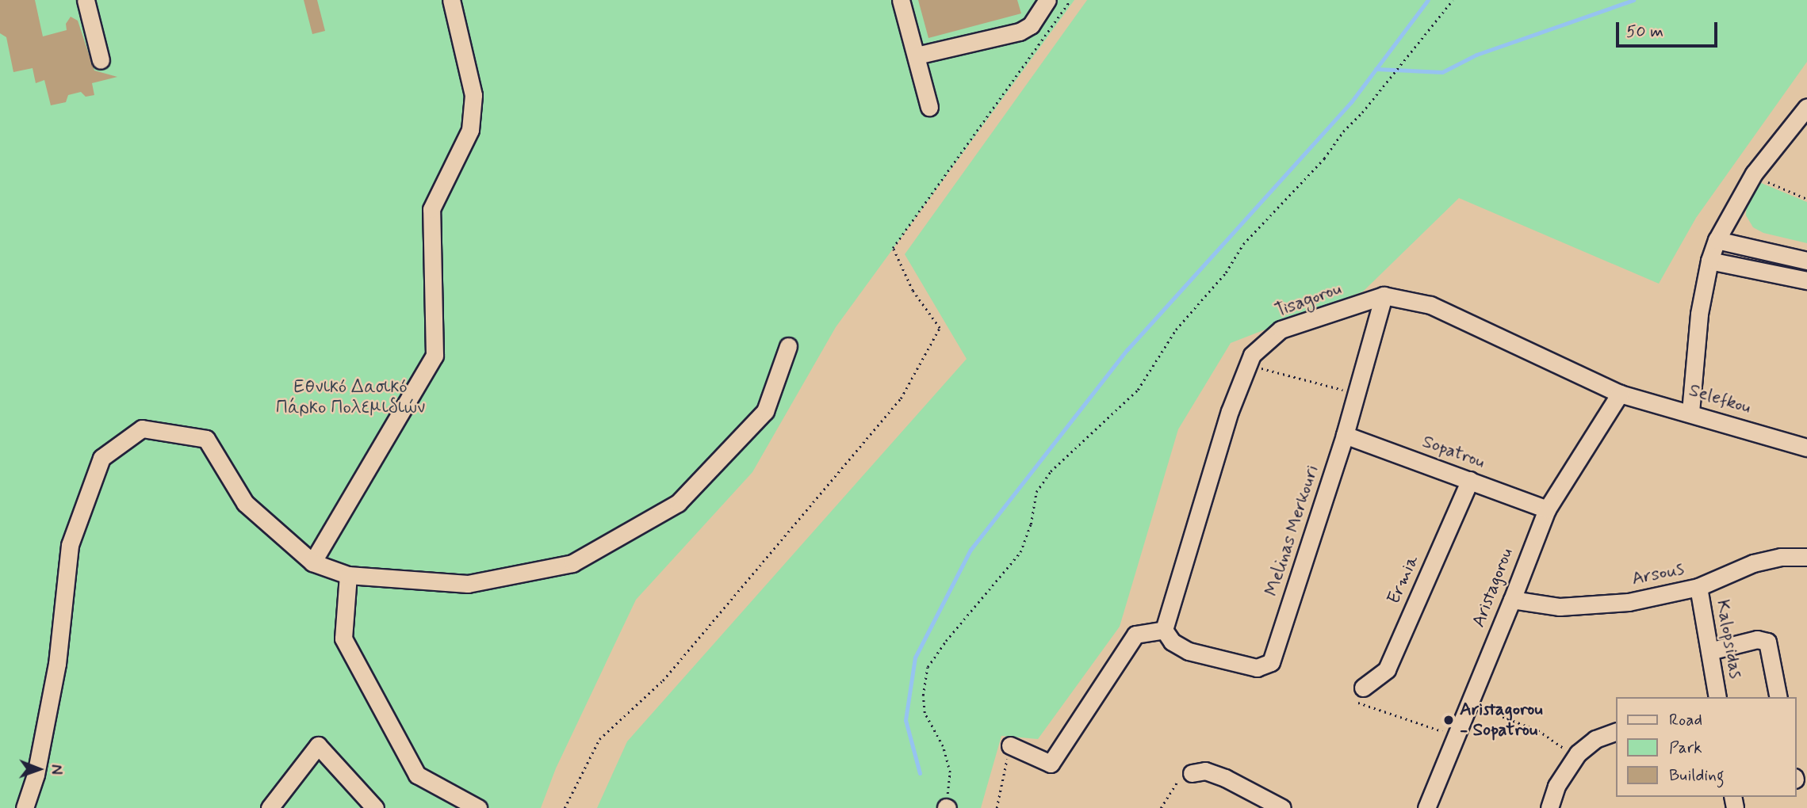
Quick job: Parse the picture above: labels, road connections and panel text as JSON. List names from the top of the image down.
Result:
{
  "streets": {
    "street": [
      "Tisagorou",
      "Selefkou",
      "Sopatrou",
      "Melinas Merkouri",
      "Arsous",
      "Ermia",
      "Aristagorou",
      "Kalopsidas"
    ]
  },
  "crossings": [
    ["Tisagorou", "Selefkou"],
    ["Tisagorou", "Melinas Merkouri"],
    ["Tisagorou", "Aristagorou"],
    ["Selefkou", "Aristagorou"],
    ["Sopatrou", "Melinas Merkouri"],
    ["Sopatrou", "Ermia"],
    ["Sopatrou", "Aristagorou"],
    ["Arsous", "Aristagorou"],
    ["Arsous", "Kalopsidas"]
  ],
  "parks": ["Εθνικό Δασικό Πάρκο Πολεμιδιών"],
  "places": ["Aristagorou - Sopatrou"],
  "legend": ["Road", "Park", "Building"],
  "scale_bar": "50 m",
  "north": "right"
}
